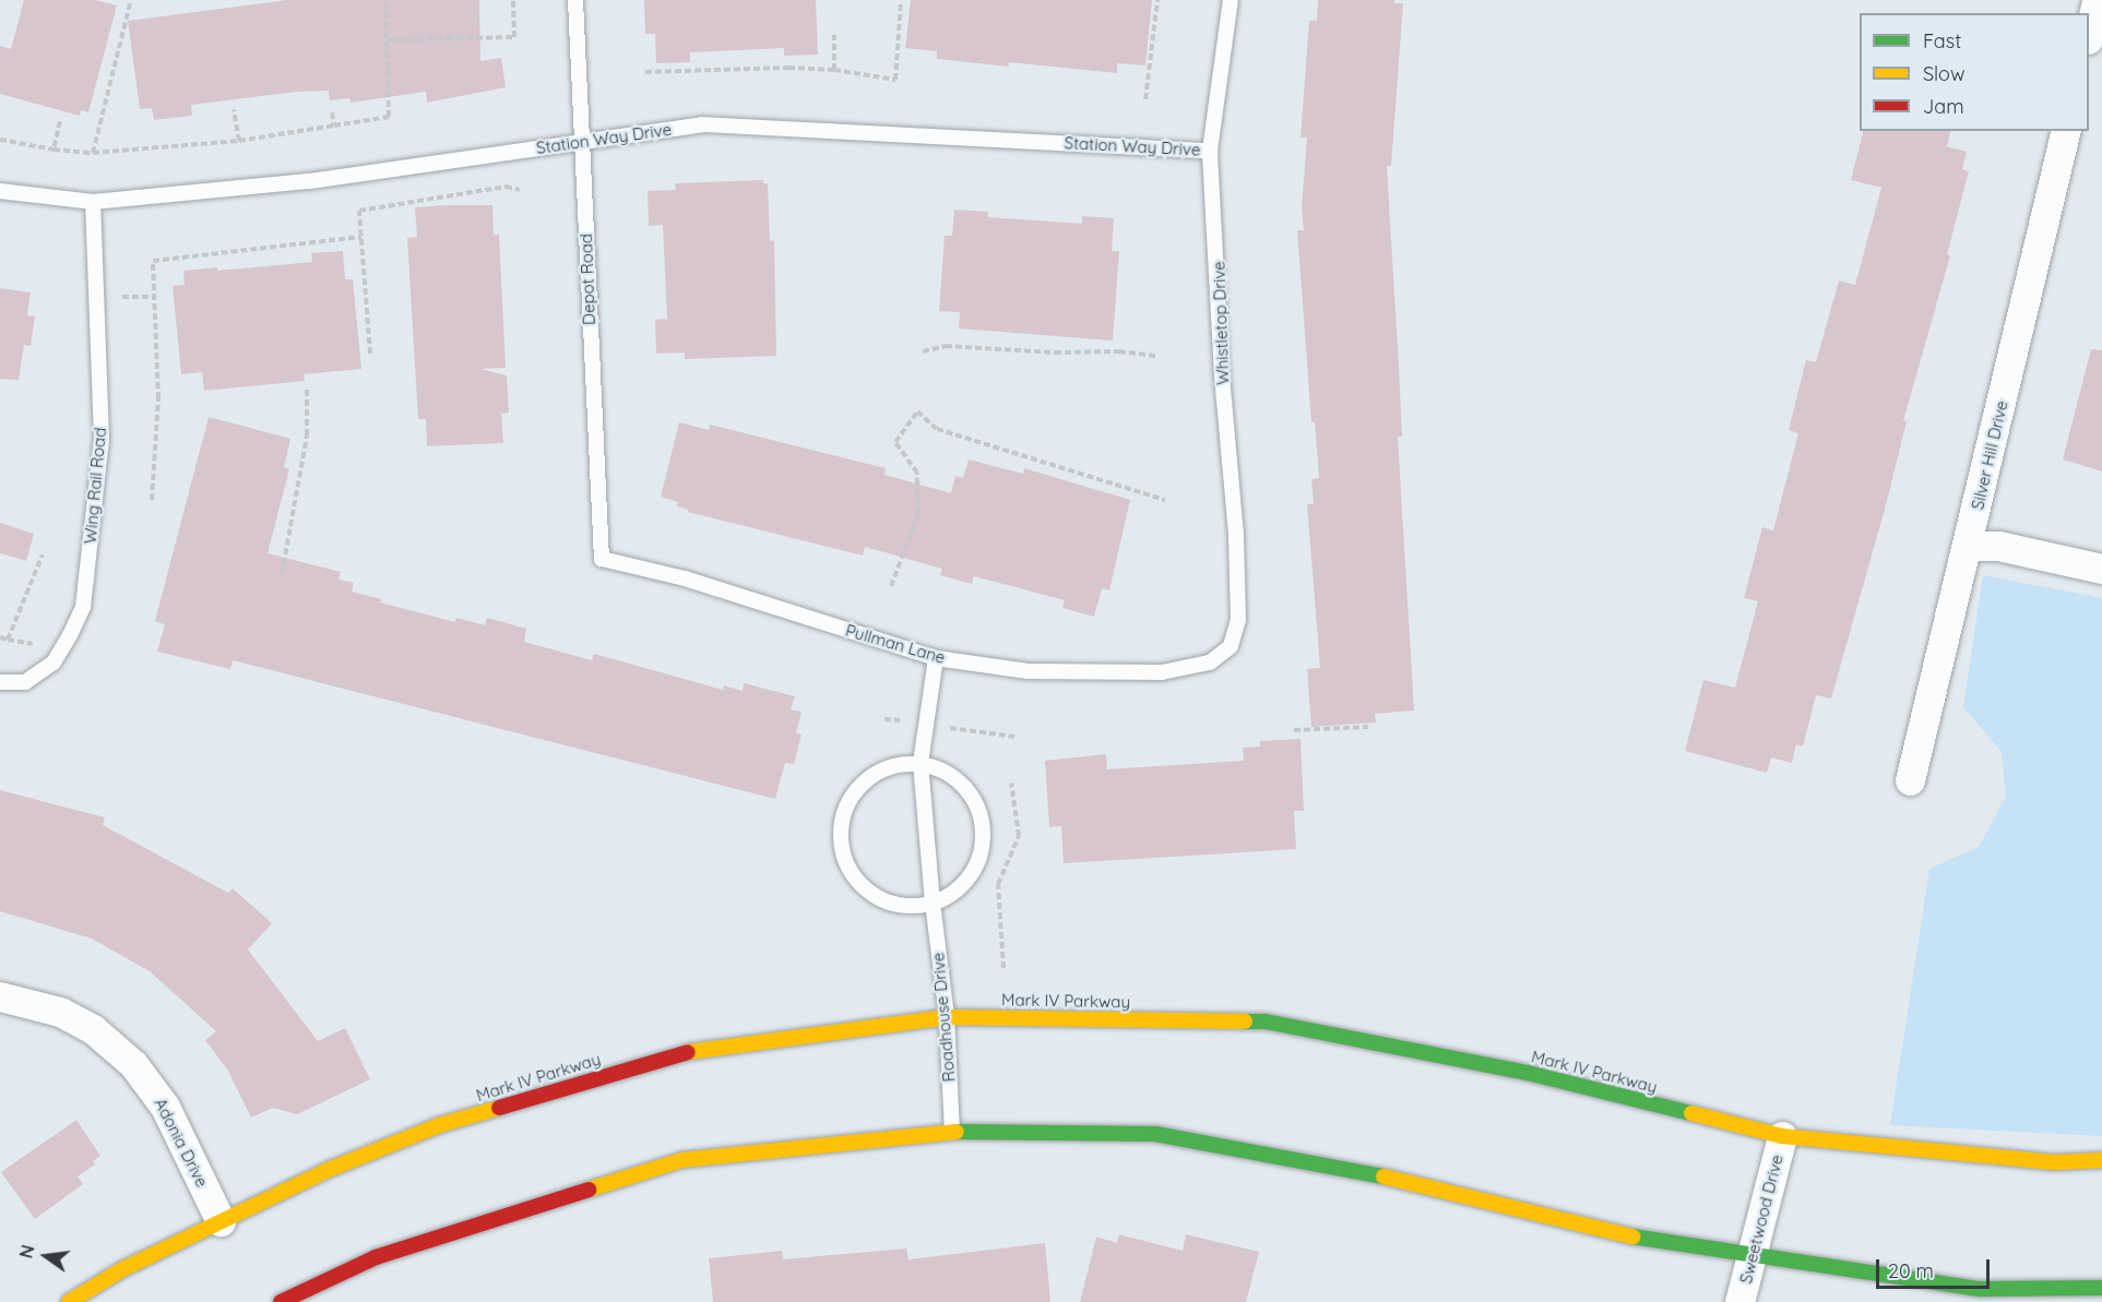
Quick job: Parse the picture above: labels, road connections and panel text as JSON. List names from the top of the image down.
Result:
{
  "streets": {
    "main road": ["Mark IV Parkway"],
    "street": ["Silver Hill Drive", "Adonia Drive", "Sweetwood Drive"],
    "lane": [
      "Station Way Drive",
      "Depot Road",
      "Whistletop Drive",
      "Wing Rail Road",
      "Pullman Lane",
      "Roadhouse Drive"
    ]
  },
  "crossings": [
    ["Station Way Drive", "Depot Road"],
    ["Station Way Drive", "Whistletop Drive"],
    ["Station Way Drive", "Wing Rail Road"],
    ["Depot Road", "Pullman Lane"],
    ["Whistletop Drive", "Pullman Lane"],
    ["Pullman Lane", "Roadhouse Drive"],
    ["Mark IV Parkway", "Roadhouse Drive"],
    ["Mark IV Parkway", "Adonia Drive"],
    ["Mark IV Parkway", "Sweetwood Drive"]
  ],
  "legend": ["Fast", "Slow", "Jam"],
  "scale_bar": "20 m",
  "north": "left"
}
